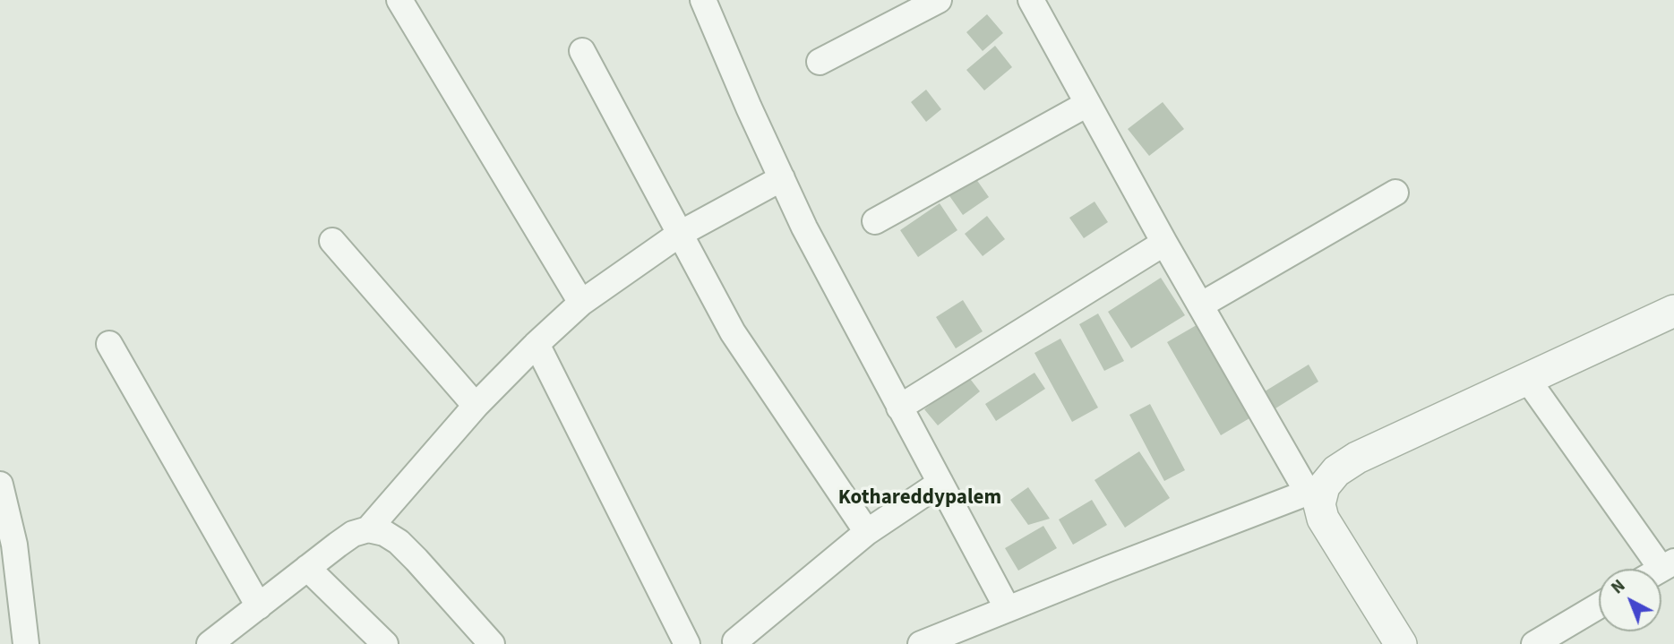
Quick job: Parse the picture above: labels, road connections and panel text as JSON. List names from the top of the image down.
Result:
{
  "districts": ["Kothareddypalem"],
  "north": "top left"
}
